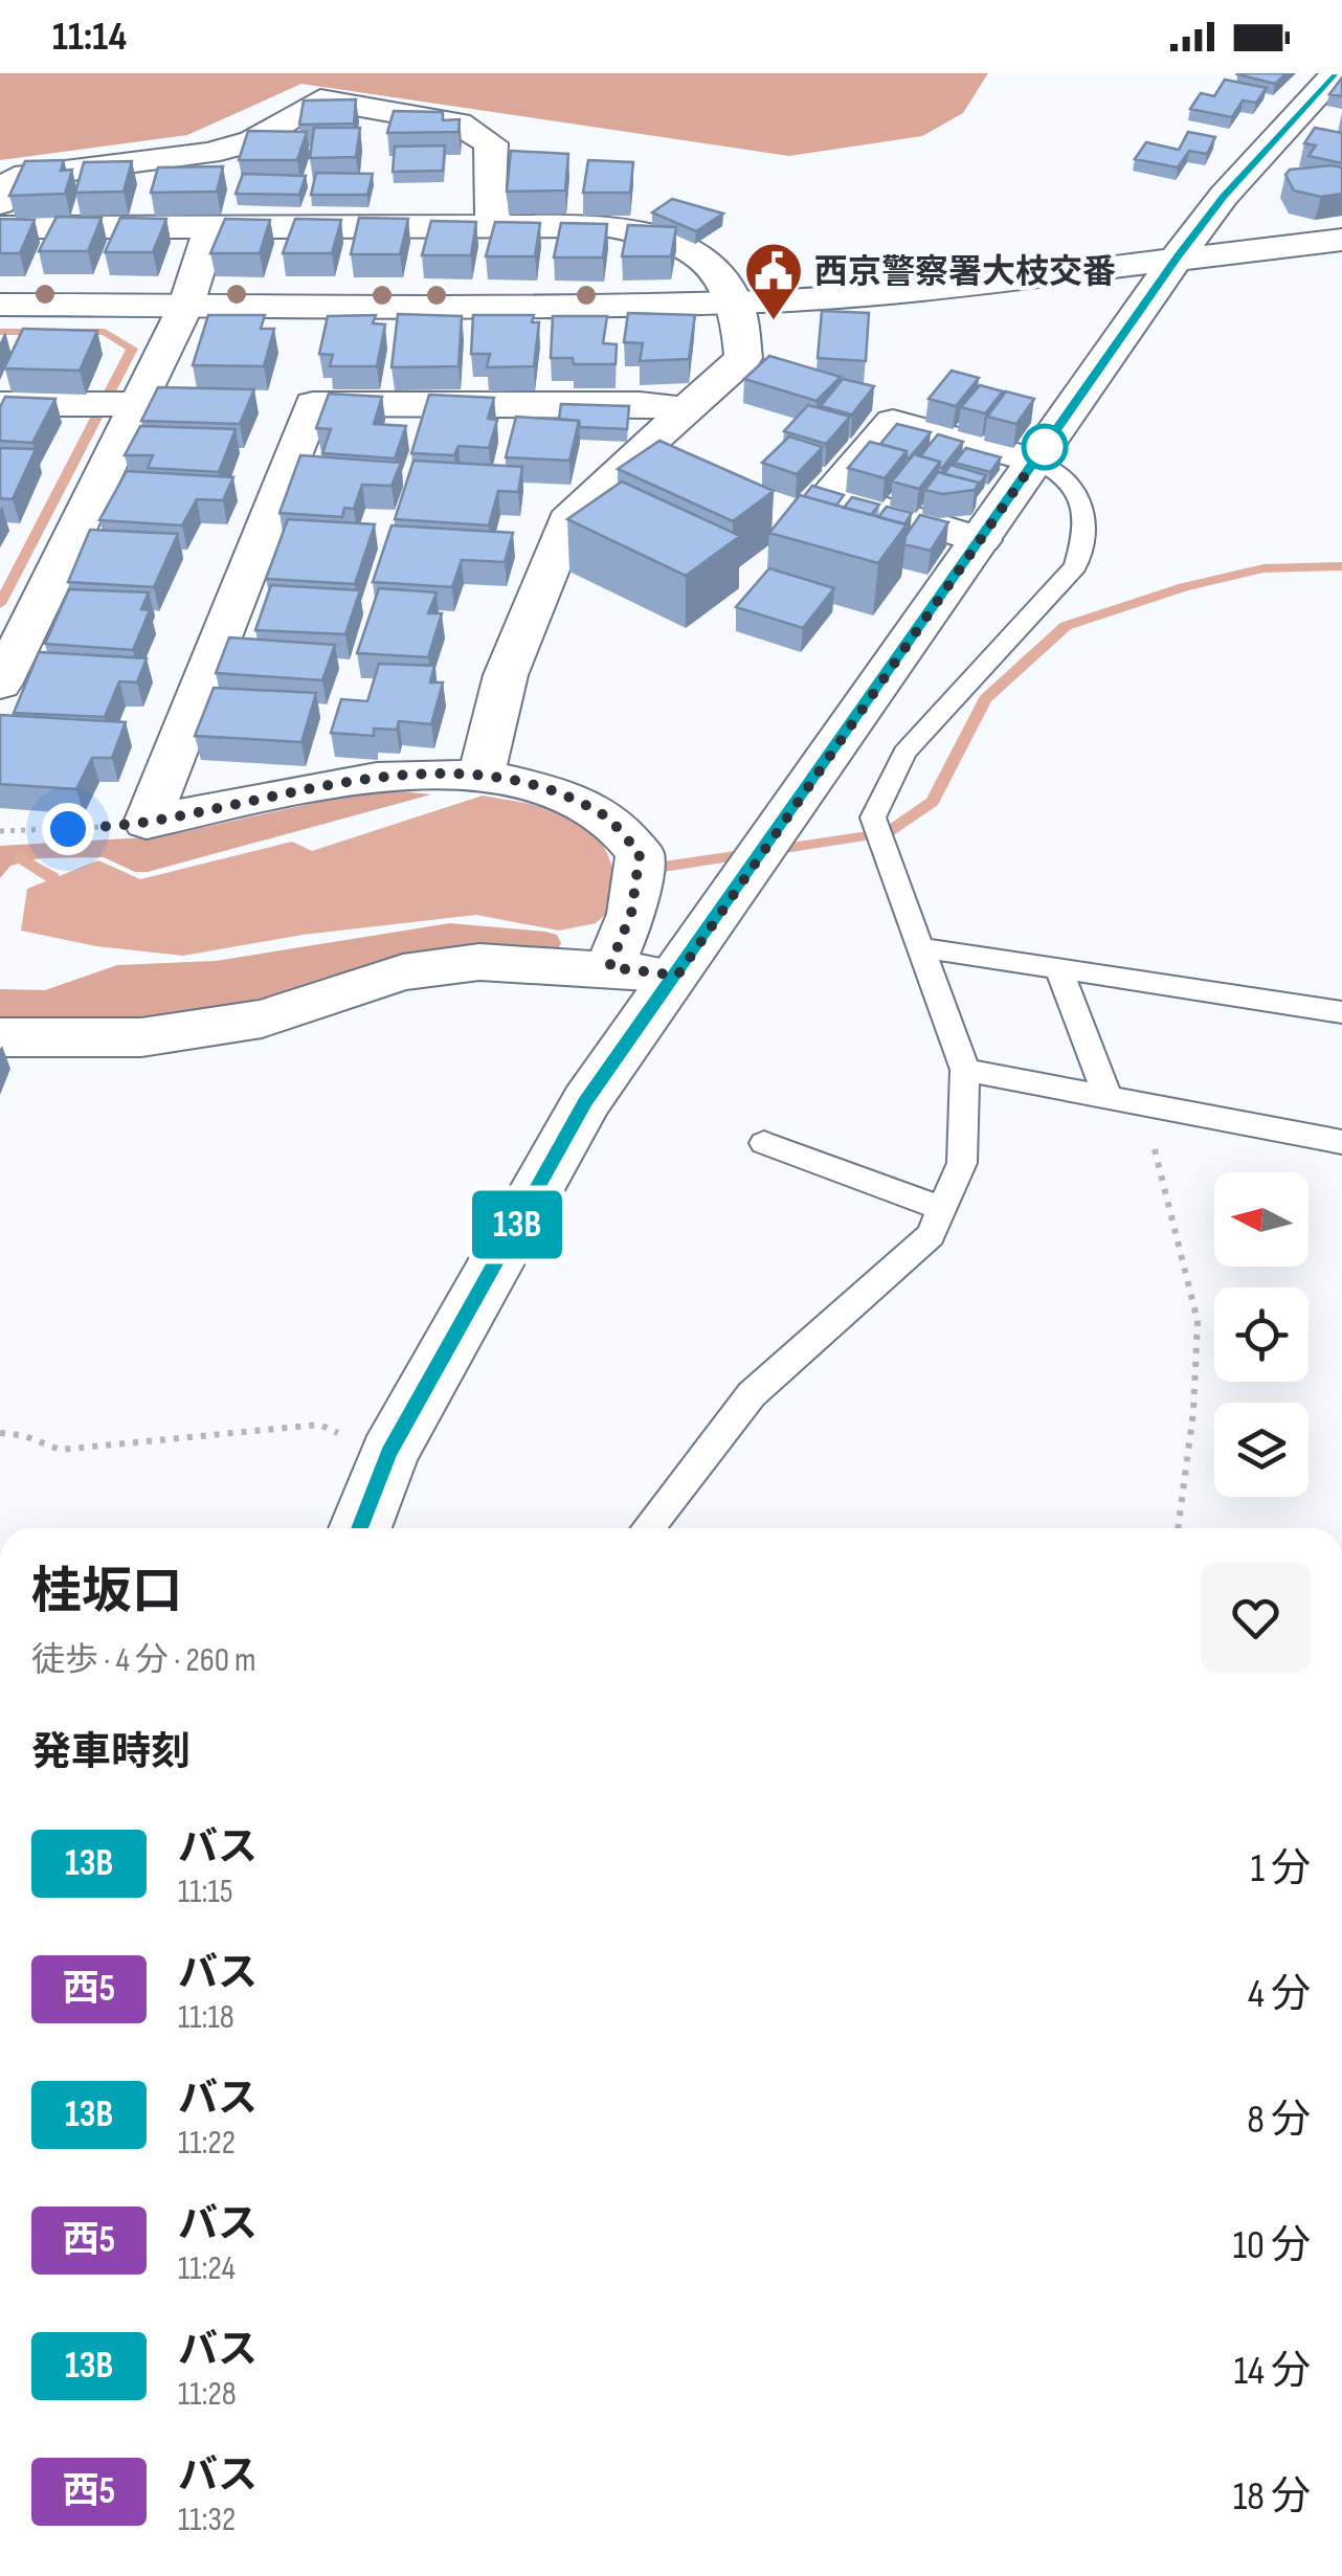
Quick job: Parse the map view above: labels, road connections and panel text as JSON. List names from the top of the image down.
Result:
{
  "places": {
    "public building": ["西京警察署大枝交番"]
  },
  "lines": ["bus line 13B"],
  "north": "left",
  "page": {
    "status": "11:14",
    "on_map": "13B",
    "heading": [
      ["桂坂口", "徒歩 · 4 分 · 260 m"],
      "発車時刻"
    ],
    "list": [
      {
        "mark": "13B",
        "name": "バス",
        "note": "11:15",
        "value": "1 分"
      },
      {
        "mark": "西5",
        "name": "バス",
        "note": "11:18",
        "value": "4 分"
      },
      {
        "mark": "13B",
        "name": "バス",
        "note": "11:22",
        "value": "8 分"
      },
      {
        "mark": "西5",
        "name": "バス",
        "note": "11:24",
        "value": "10 分"
      },
      {
        "mark": "13B",
        "name": "バス",
        "note": "11:28",
        "value": "14 分"
      },
      {
        "mark": "西5",
        "name": "バス",
        "note": "11:32",
        "value": "18 分"
      }
    ]
  }
}
